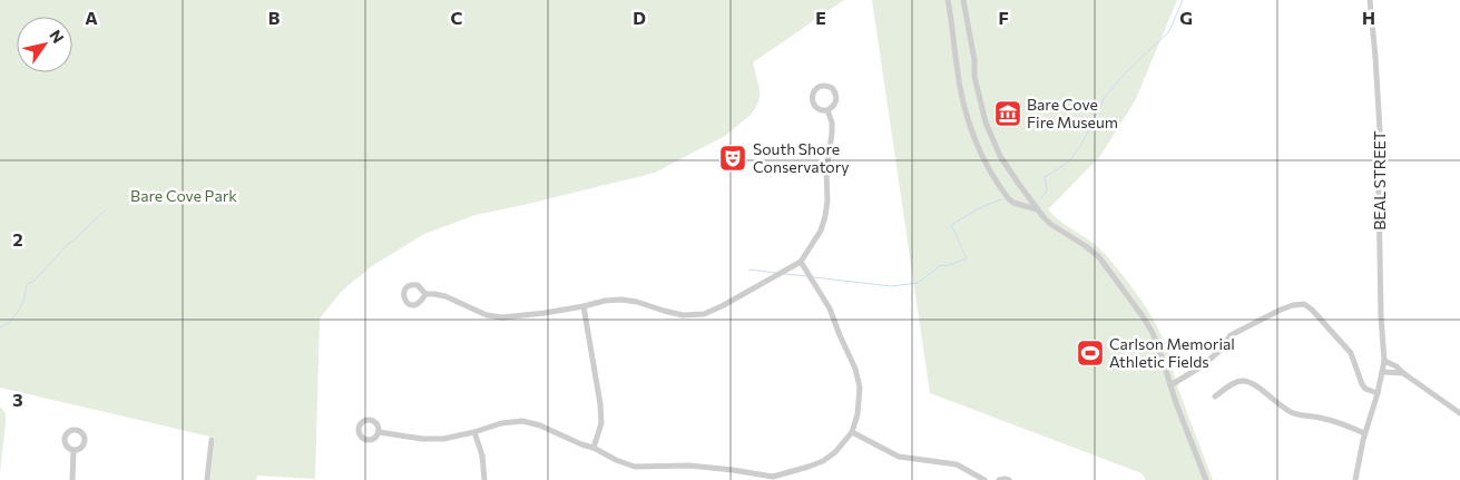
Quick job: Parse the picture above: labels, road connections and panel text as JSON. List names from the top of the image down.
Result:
{
  "streets": {
    "street": ["BEAL STREET"]
  },
  "parks": ["Bare Cove Park"],
  "places": {
    "museum": ["Bare Cove Fire Museum"],
    "theatre": ["South Shore Conservatory"],
    "sports": ["Carlson Memorial Athletic Fields"]
  },
  "north": "top right",
  "grid": {
    "columns": [
      "A",
      "B",
      "C",
      "D",
      "E",
      "F",
      "G",
      "H"
    ],
    "rows": ["2", "3"]
  }
}
